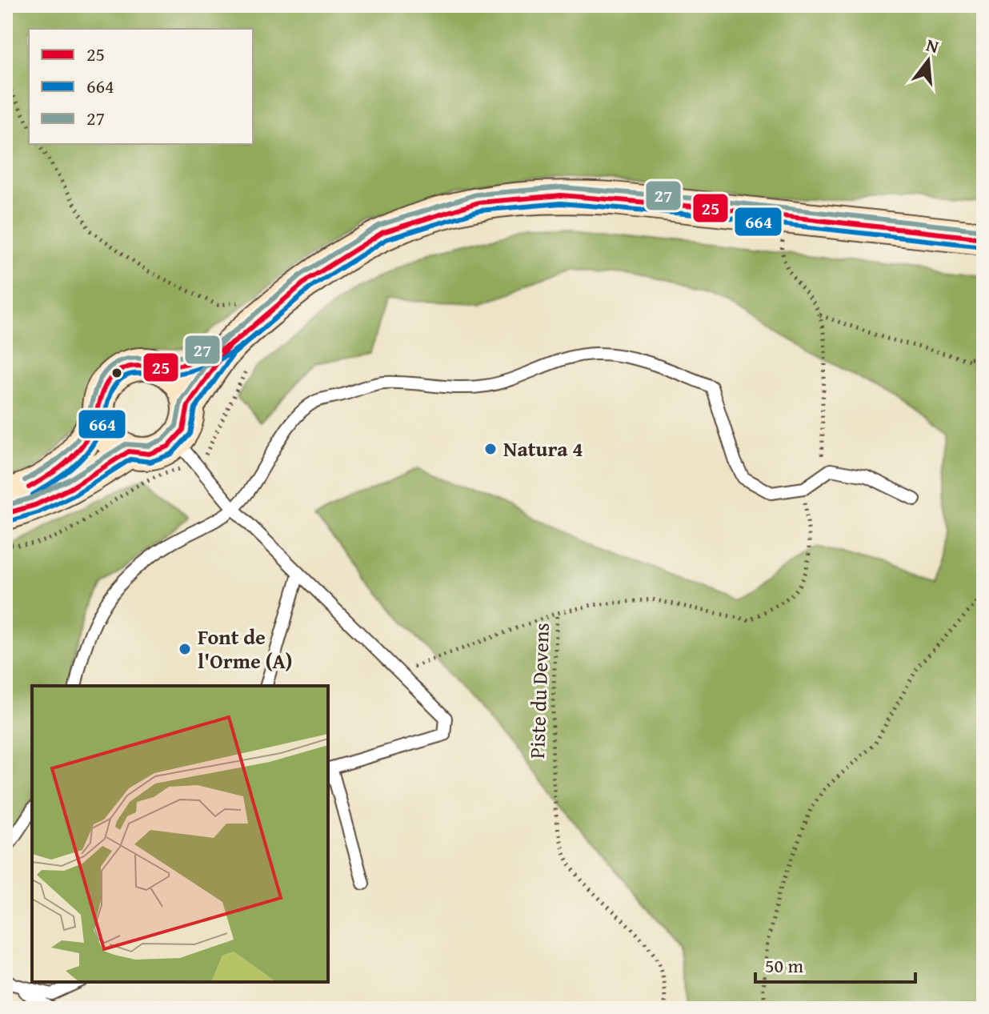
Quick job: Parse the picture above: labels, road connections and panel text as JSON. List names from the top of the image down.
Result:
{
  "streets": {
    "path": ["Piste du Devens"]
  },
  "places": ["Natura 4", "Font de l'Orme (A)"],
  "lines": ["transit line 27", "transit line 25", "transit line 664"],
  "legend": ["25", "664", "27"],
  "scale_bar": "50 m",
  "north": "top"
}
